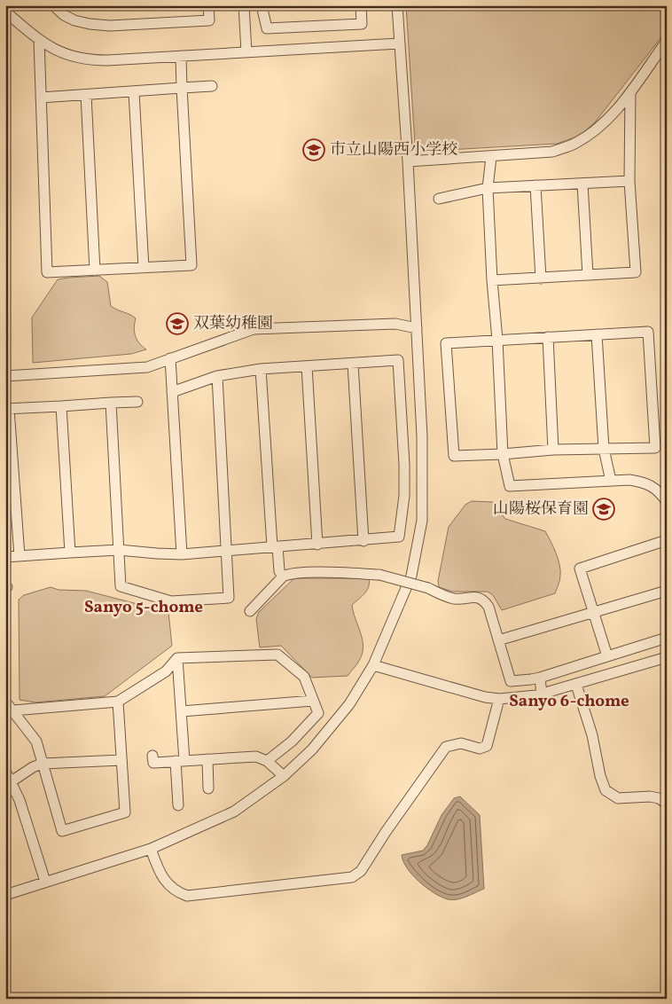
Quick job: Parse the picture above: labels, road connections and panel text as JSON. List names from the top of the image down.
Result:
{
  "districts": ["Sanyo 5-chome", "Sanyo 6-chome"],
  "places": {
    "school or university": ["市立山陽西小学校", "双葉幼稚園", "山陽桜保育園"]
  }
}
